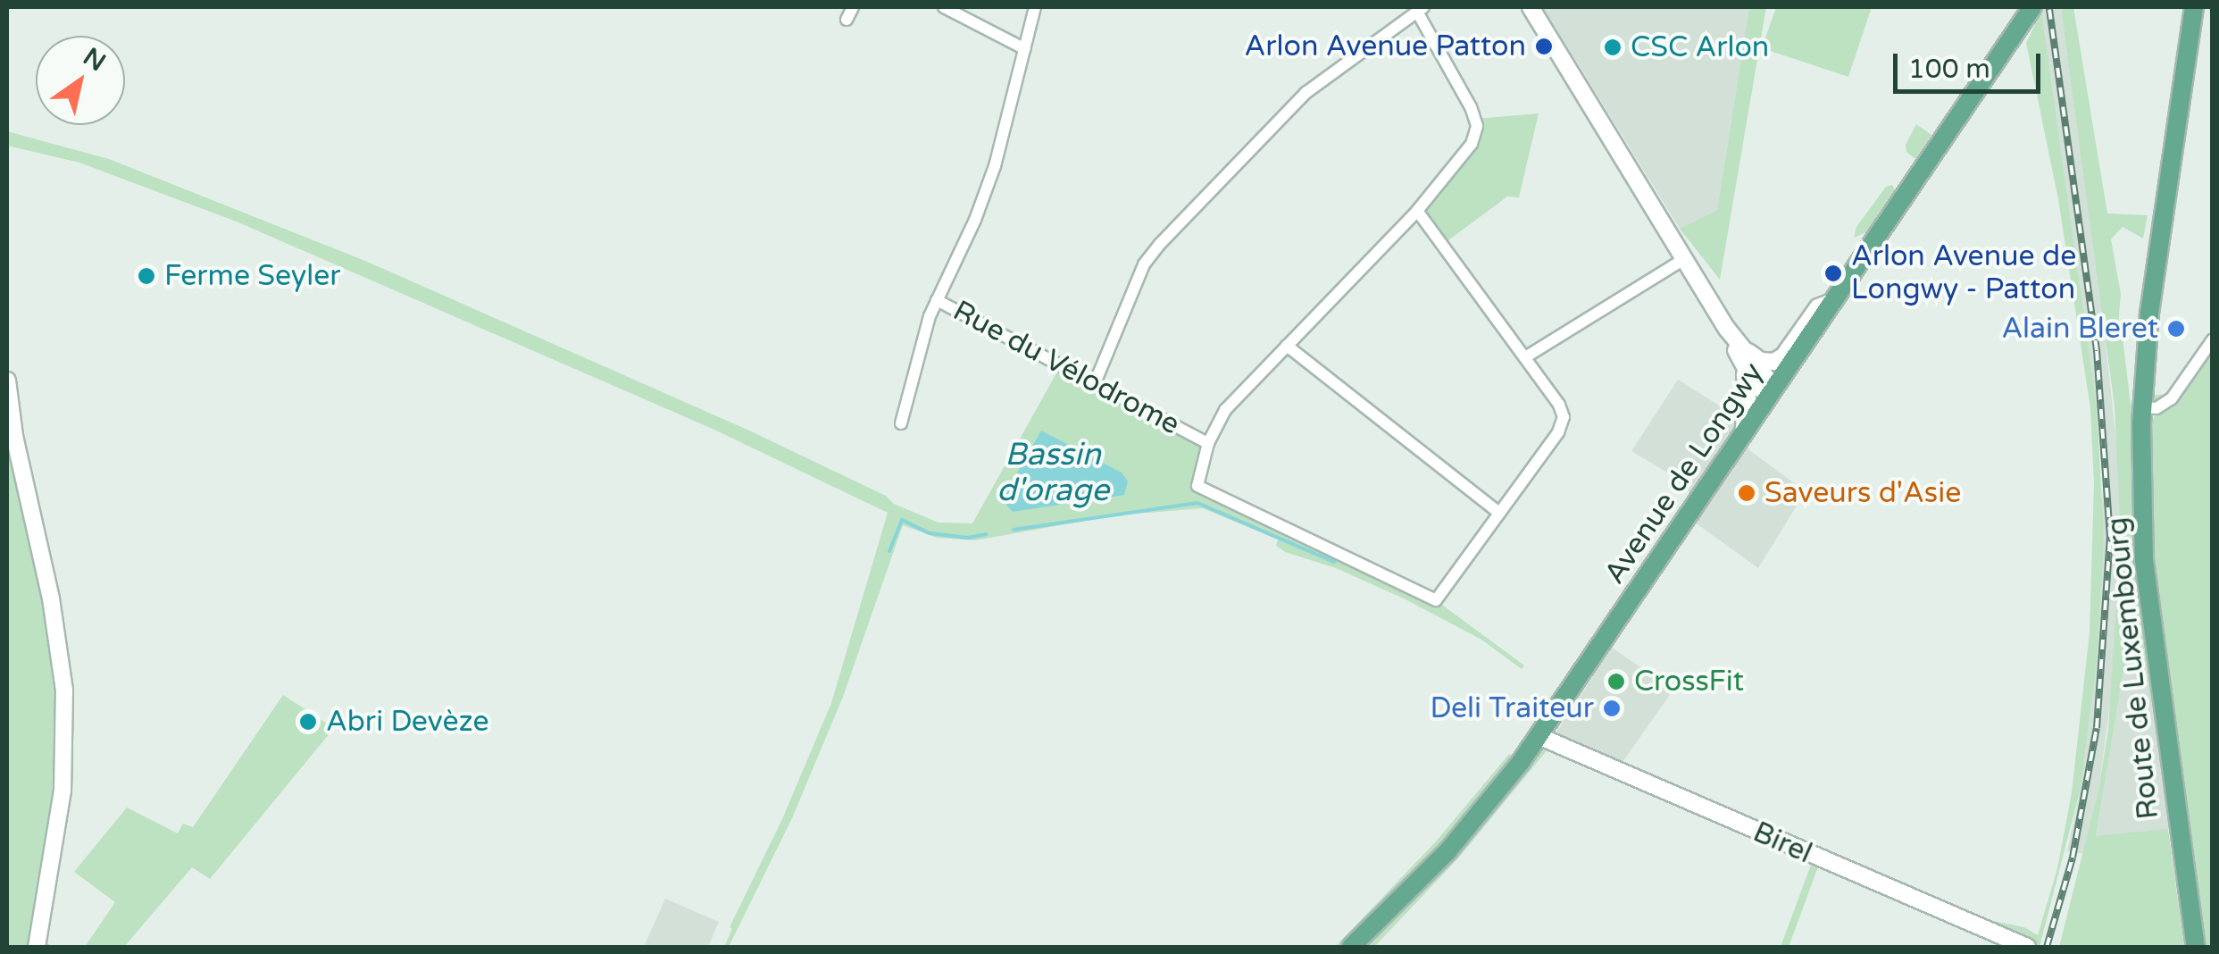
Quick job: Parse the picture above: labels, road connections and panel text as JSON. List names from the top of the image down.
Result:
{
  "streets": {
    "main road": ["Avenue de Longwy", "Route de Luxembourg"],
    "street": ["Rue du Vélodrome", "Birel"]
  },
  "crossings": [
    ["Avenue de Longwy", "Birel"]
  ],
  "water": ["Bassin d'orage"],
  "places": [
    "Arlon Avenue Patton",
    "CSC Arlon",
    "Arlon Avenue de Longwy - Patton",
    "Ferme Seyler",
    "Alain Bleret",
    "Saveurs d'Asie",
    "CrossFit",
    "Deli Traiteur",
    "Abri Devèze"
  ],
  "scale_bar": "100 m",
  "north": "top right"
}
